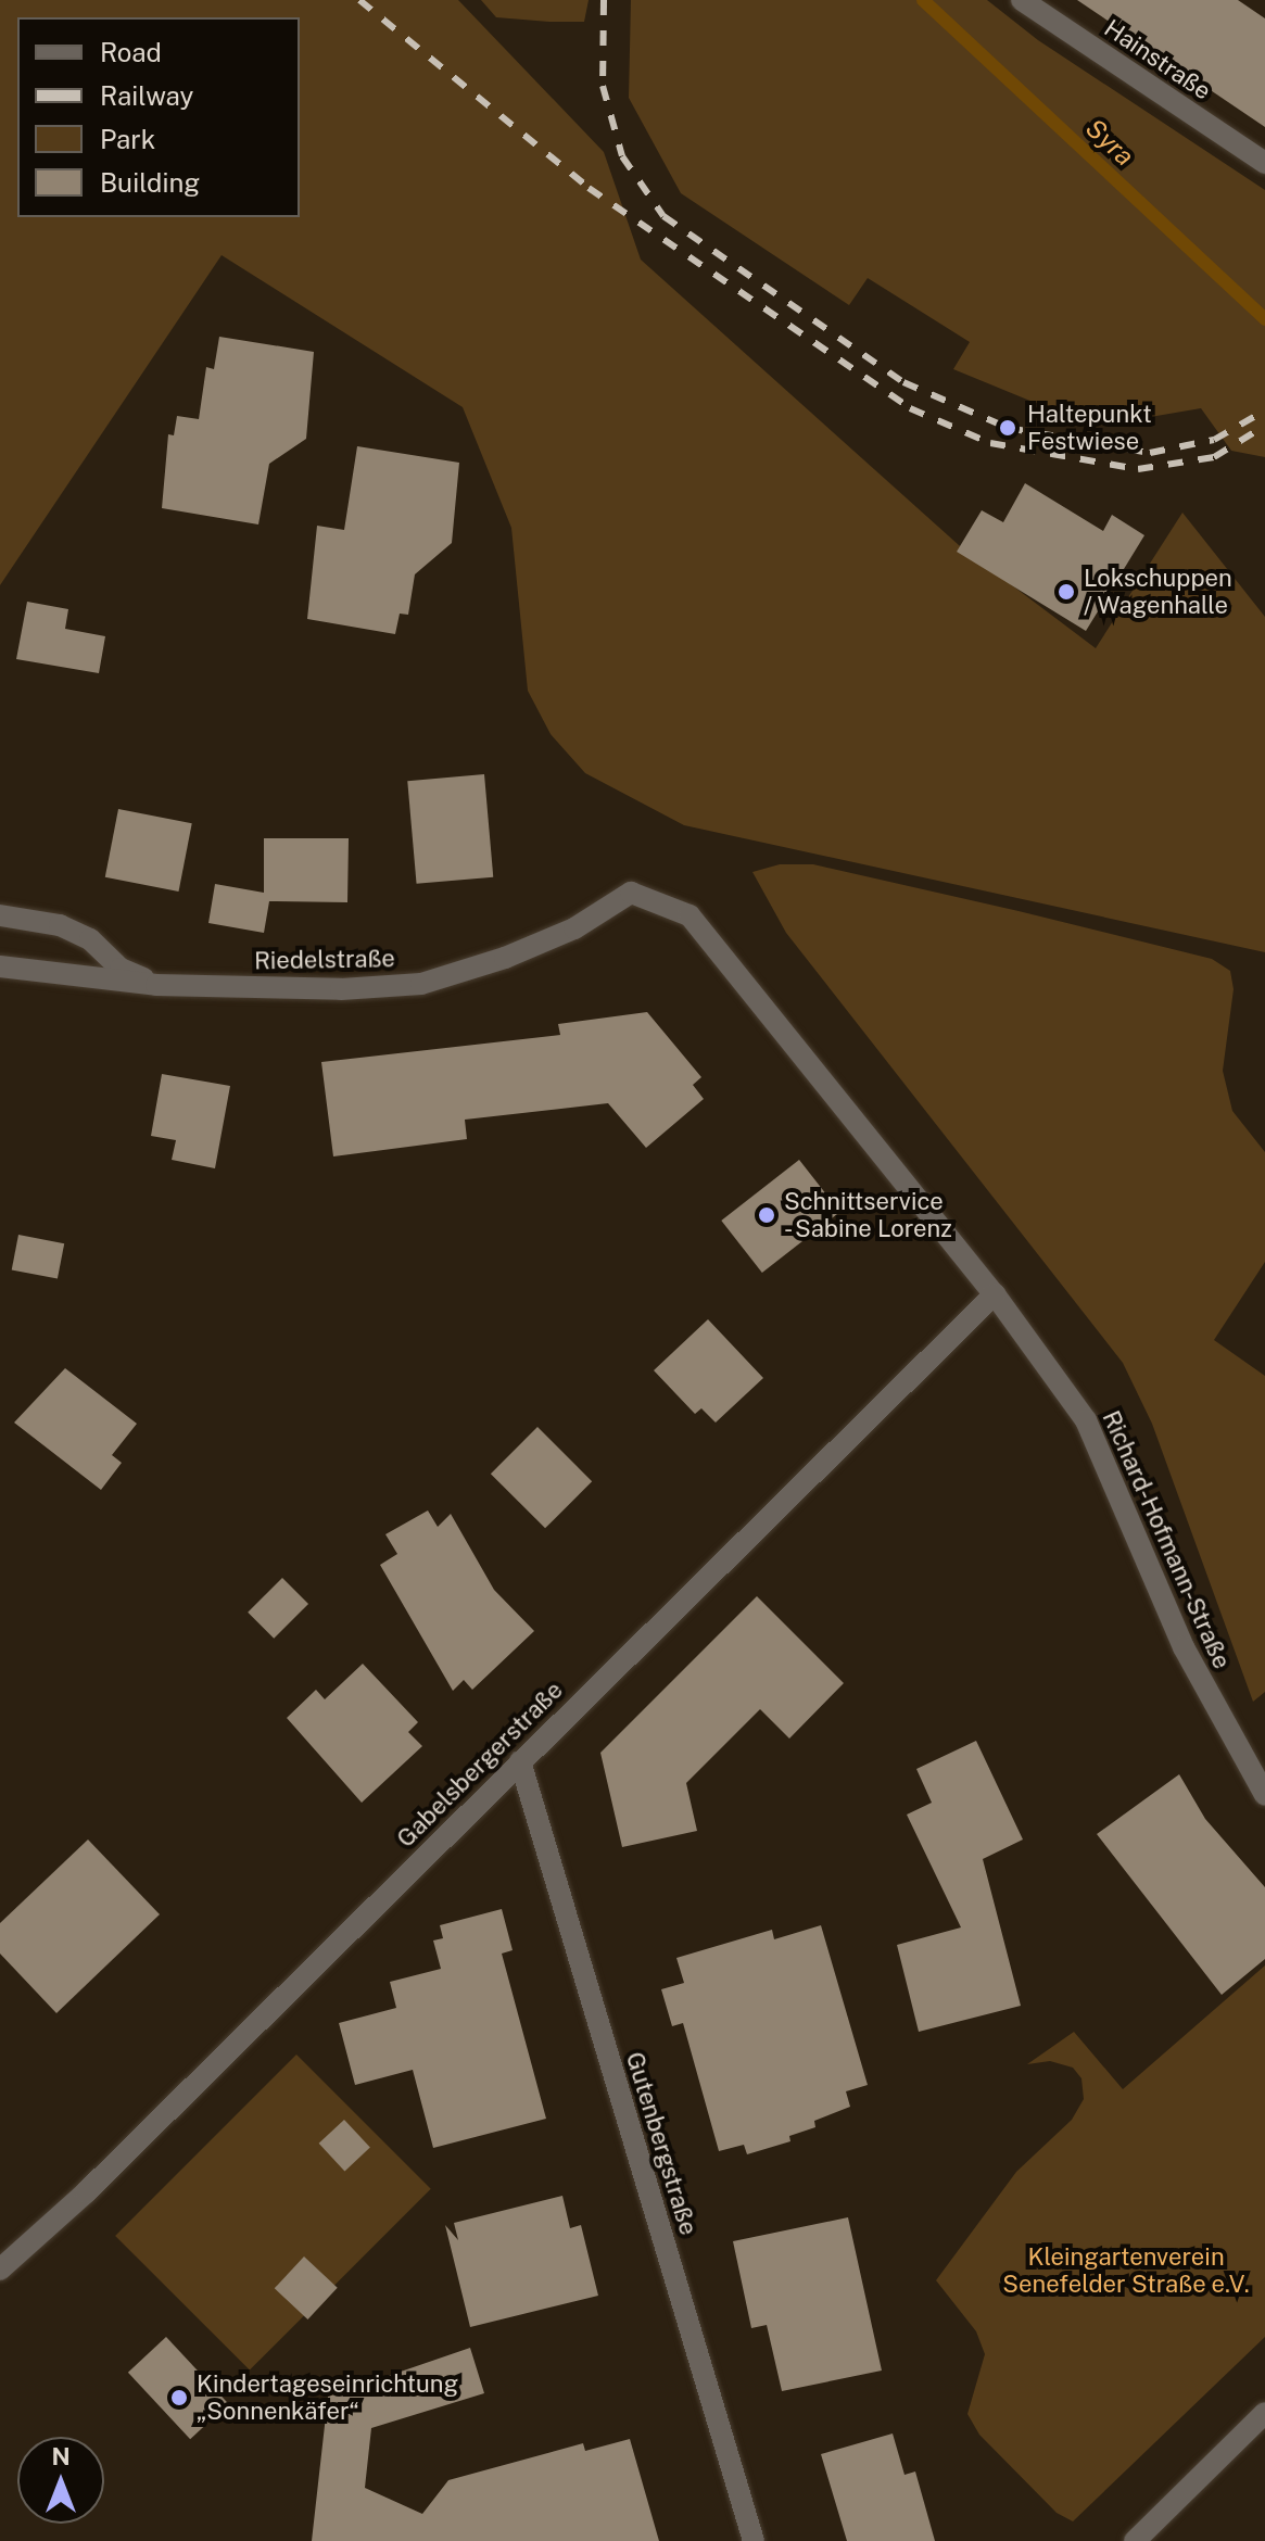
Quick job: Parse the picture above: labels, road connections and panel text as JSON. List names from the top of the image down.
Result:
{
  "streets": {
    "street": [
      "Hainstraße",
      "Riedelstraße",
      "Richard-Hofmann-Straße",
      "Gabelsbergerstraße",
      "Gutenbergstraße"
    ]
  },
  "crossings": [
    ["Riedelstraße", "Richard-Hofmann-Straße"],
    ["Richard-Hofmann-Straße", "Gabelsbergerstraße"],
    ["Gabelsbergerstraße", "Gutenbergstraße"]
  ],
  "water": ["Syra"],
  "parks": ["Kleingartenverein Senefelder Straße e.V."],
  "places": [
    "Haltepunkt Festwiese",
    "Lokschuppen / Wagenhalle",
    "Schnittservice - Sabine Lorenz",
    "Kindertageseinrichtung „Sonnenkäfer“"
  ],
  "legend": [
    "Road",
    "Railway",
    "Park",
    "Building"
  ],
  "north": "top"
}
